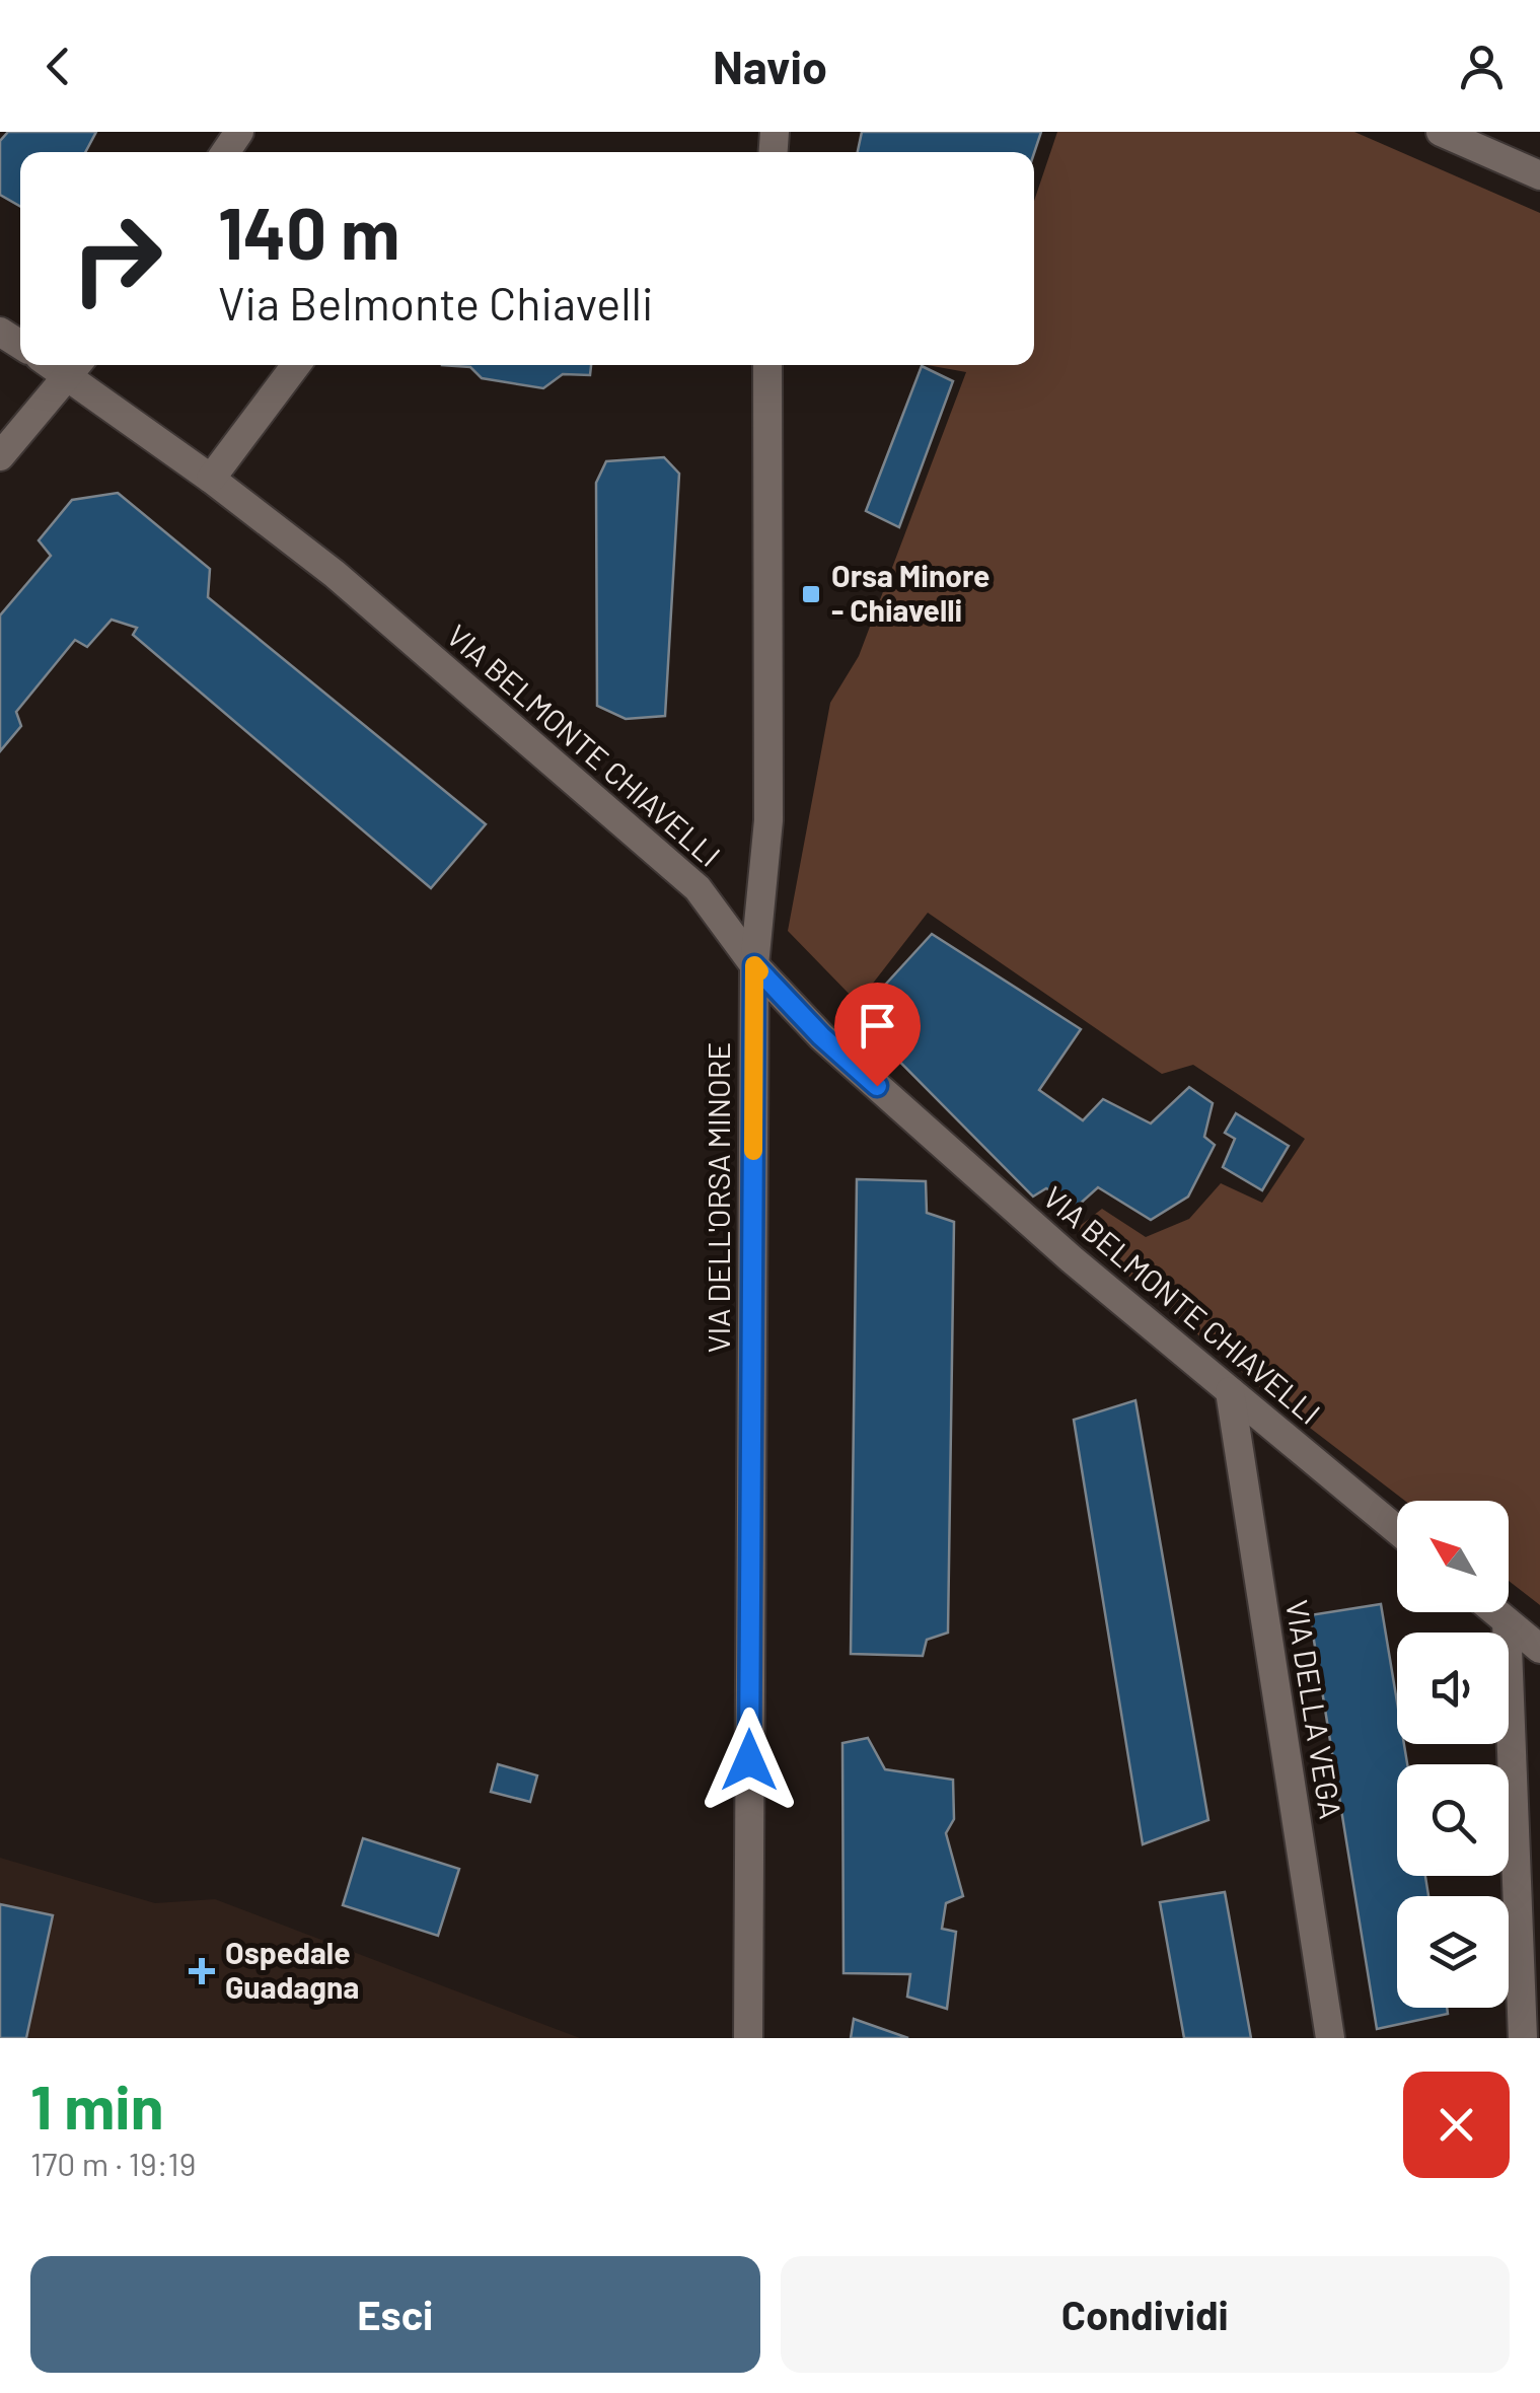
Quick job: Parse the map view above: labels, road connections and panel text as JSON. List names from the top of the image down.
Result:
{
  "streets": {
    "street": ["VIA BELMONTE CHIAVELLI", "VIA DELL'ORSA MINORE", "VIA DELLA VEGA"]
  },
  "crossings": [
    ["VIA BELMONTE CHIAVELLI", "VIA DELL'ORSA MINORE"],
    ["VIA BELMONTE CHIAVELLI", "VIA DELLA VEGA"]
  ],
  "places": {
    "transit": ["Orsa Minore - Chiavelli"],
    "health": ["Ospedale Guadagna"]
  },
  "north": "top left",
  "page": {
    "header": "Navio",
    "turn": ["140 m", "Via Belmonte Chiavelli"],
    "heading": ["1 min", "170 m · 19:19"],
    "buttons": ["Esci", "Condividi"]
  }
}
